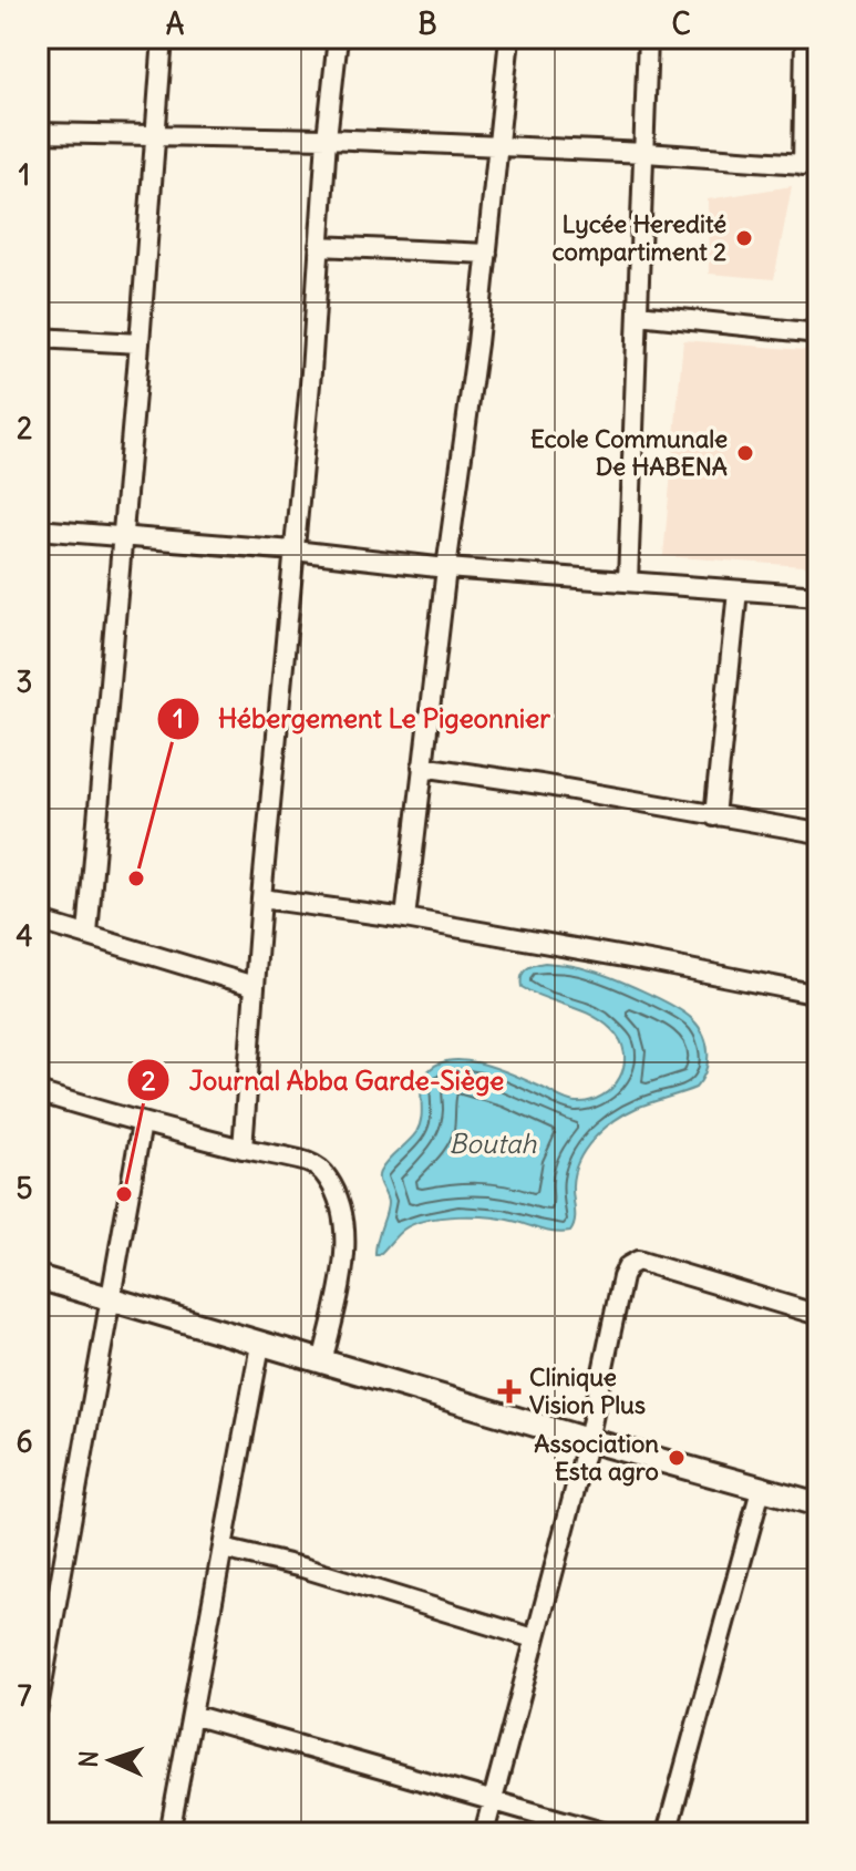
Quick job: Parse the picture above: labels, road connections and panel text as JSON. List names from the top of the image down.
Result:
{
  "water": ["Boutah"],
  "places": {
    "other": [
      "Lycée Heredité compartiment 2",
      "Ecole Communale De HABENA",
      "Hébergement Le Pigeonnier",
      "Journal Abba Garde-Siège",
      "Association Esta agro"
    ],
    "health": ["Clinique Vision Plus"]
  },
  "north": "left",
  "grid": {
    "columns": ["A", "B", "C"],
    "rows": [
      "1",
      "2",
      "3",
      "4",
      "5",
      "6",
      "7"
    ]
  }
}
